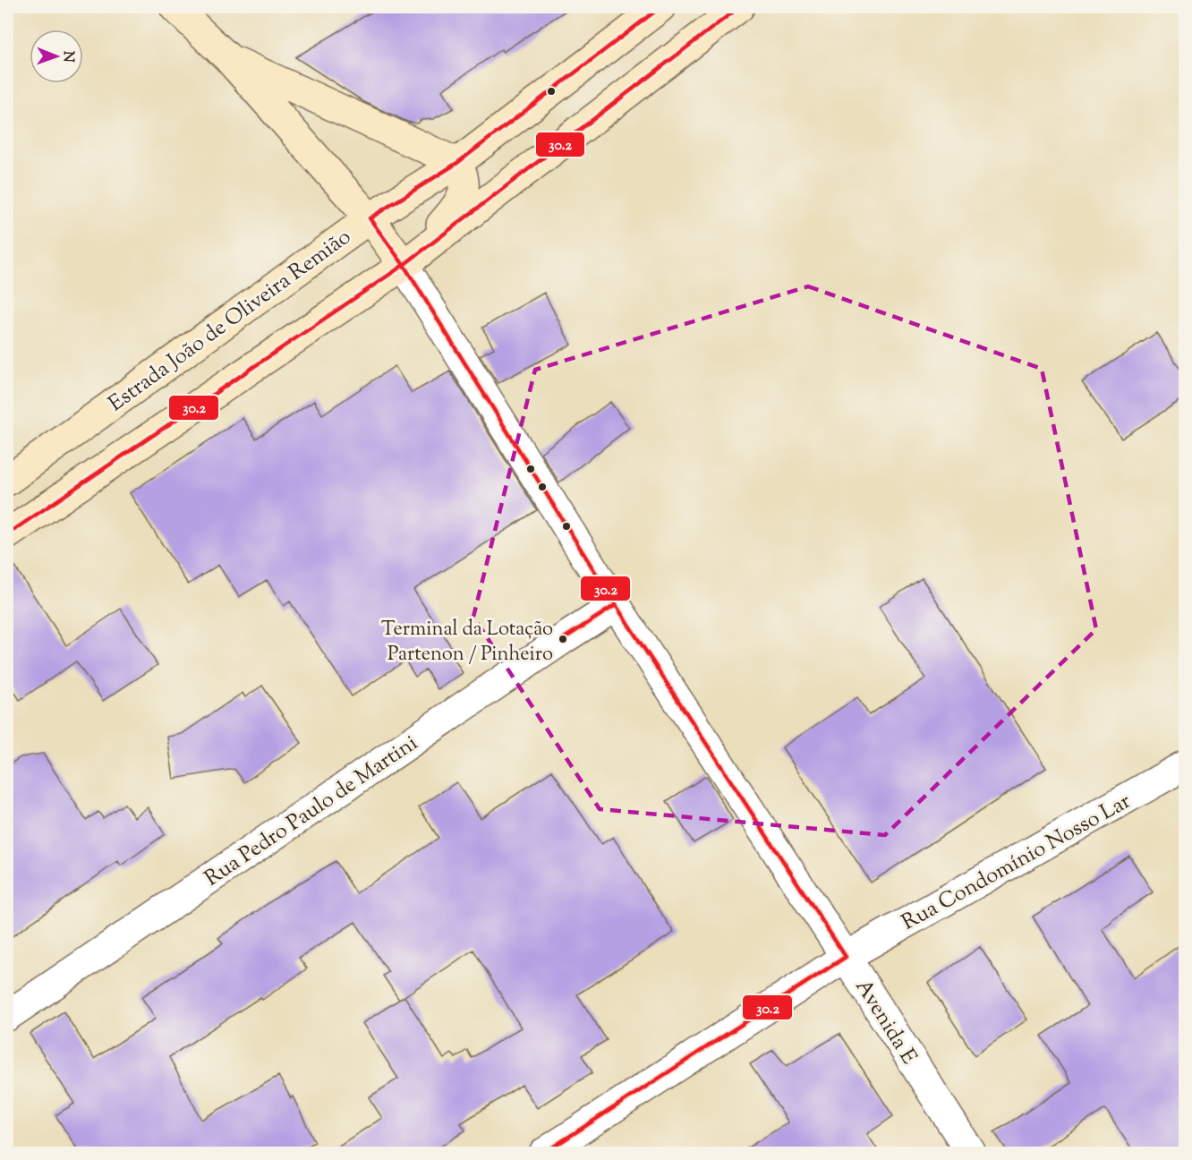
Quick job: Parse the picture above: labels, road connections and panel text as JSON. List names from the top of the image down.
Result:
{
  "streets": {
    "main road": ["Estrada João de Oliveira Remião"],
    "street": ["Rua Pedro Paulo de Martini", "Rua Condomínio Nosso Lar", "Avenida E"]
  },
  "crossings": [
    ["Rua Pedro Paulo de Martini", "Avenida E"],
    ["Rua Condomínio Nosso Lar", "Avenida E"]
  ],
  "places": ["Terminal da Lotação Partenon / Pinheiro"],
  "lines": ["transit line 30.2"],
  "north": "right"
}
